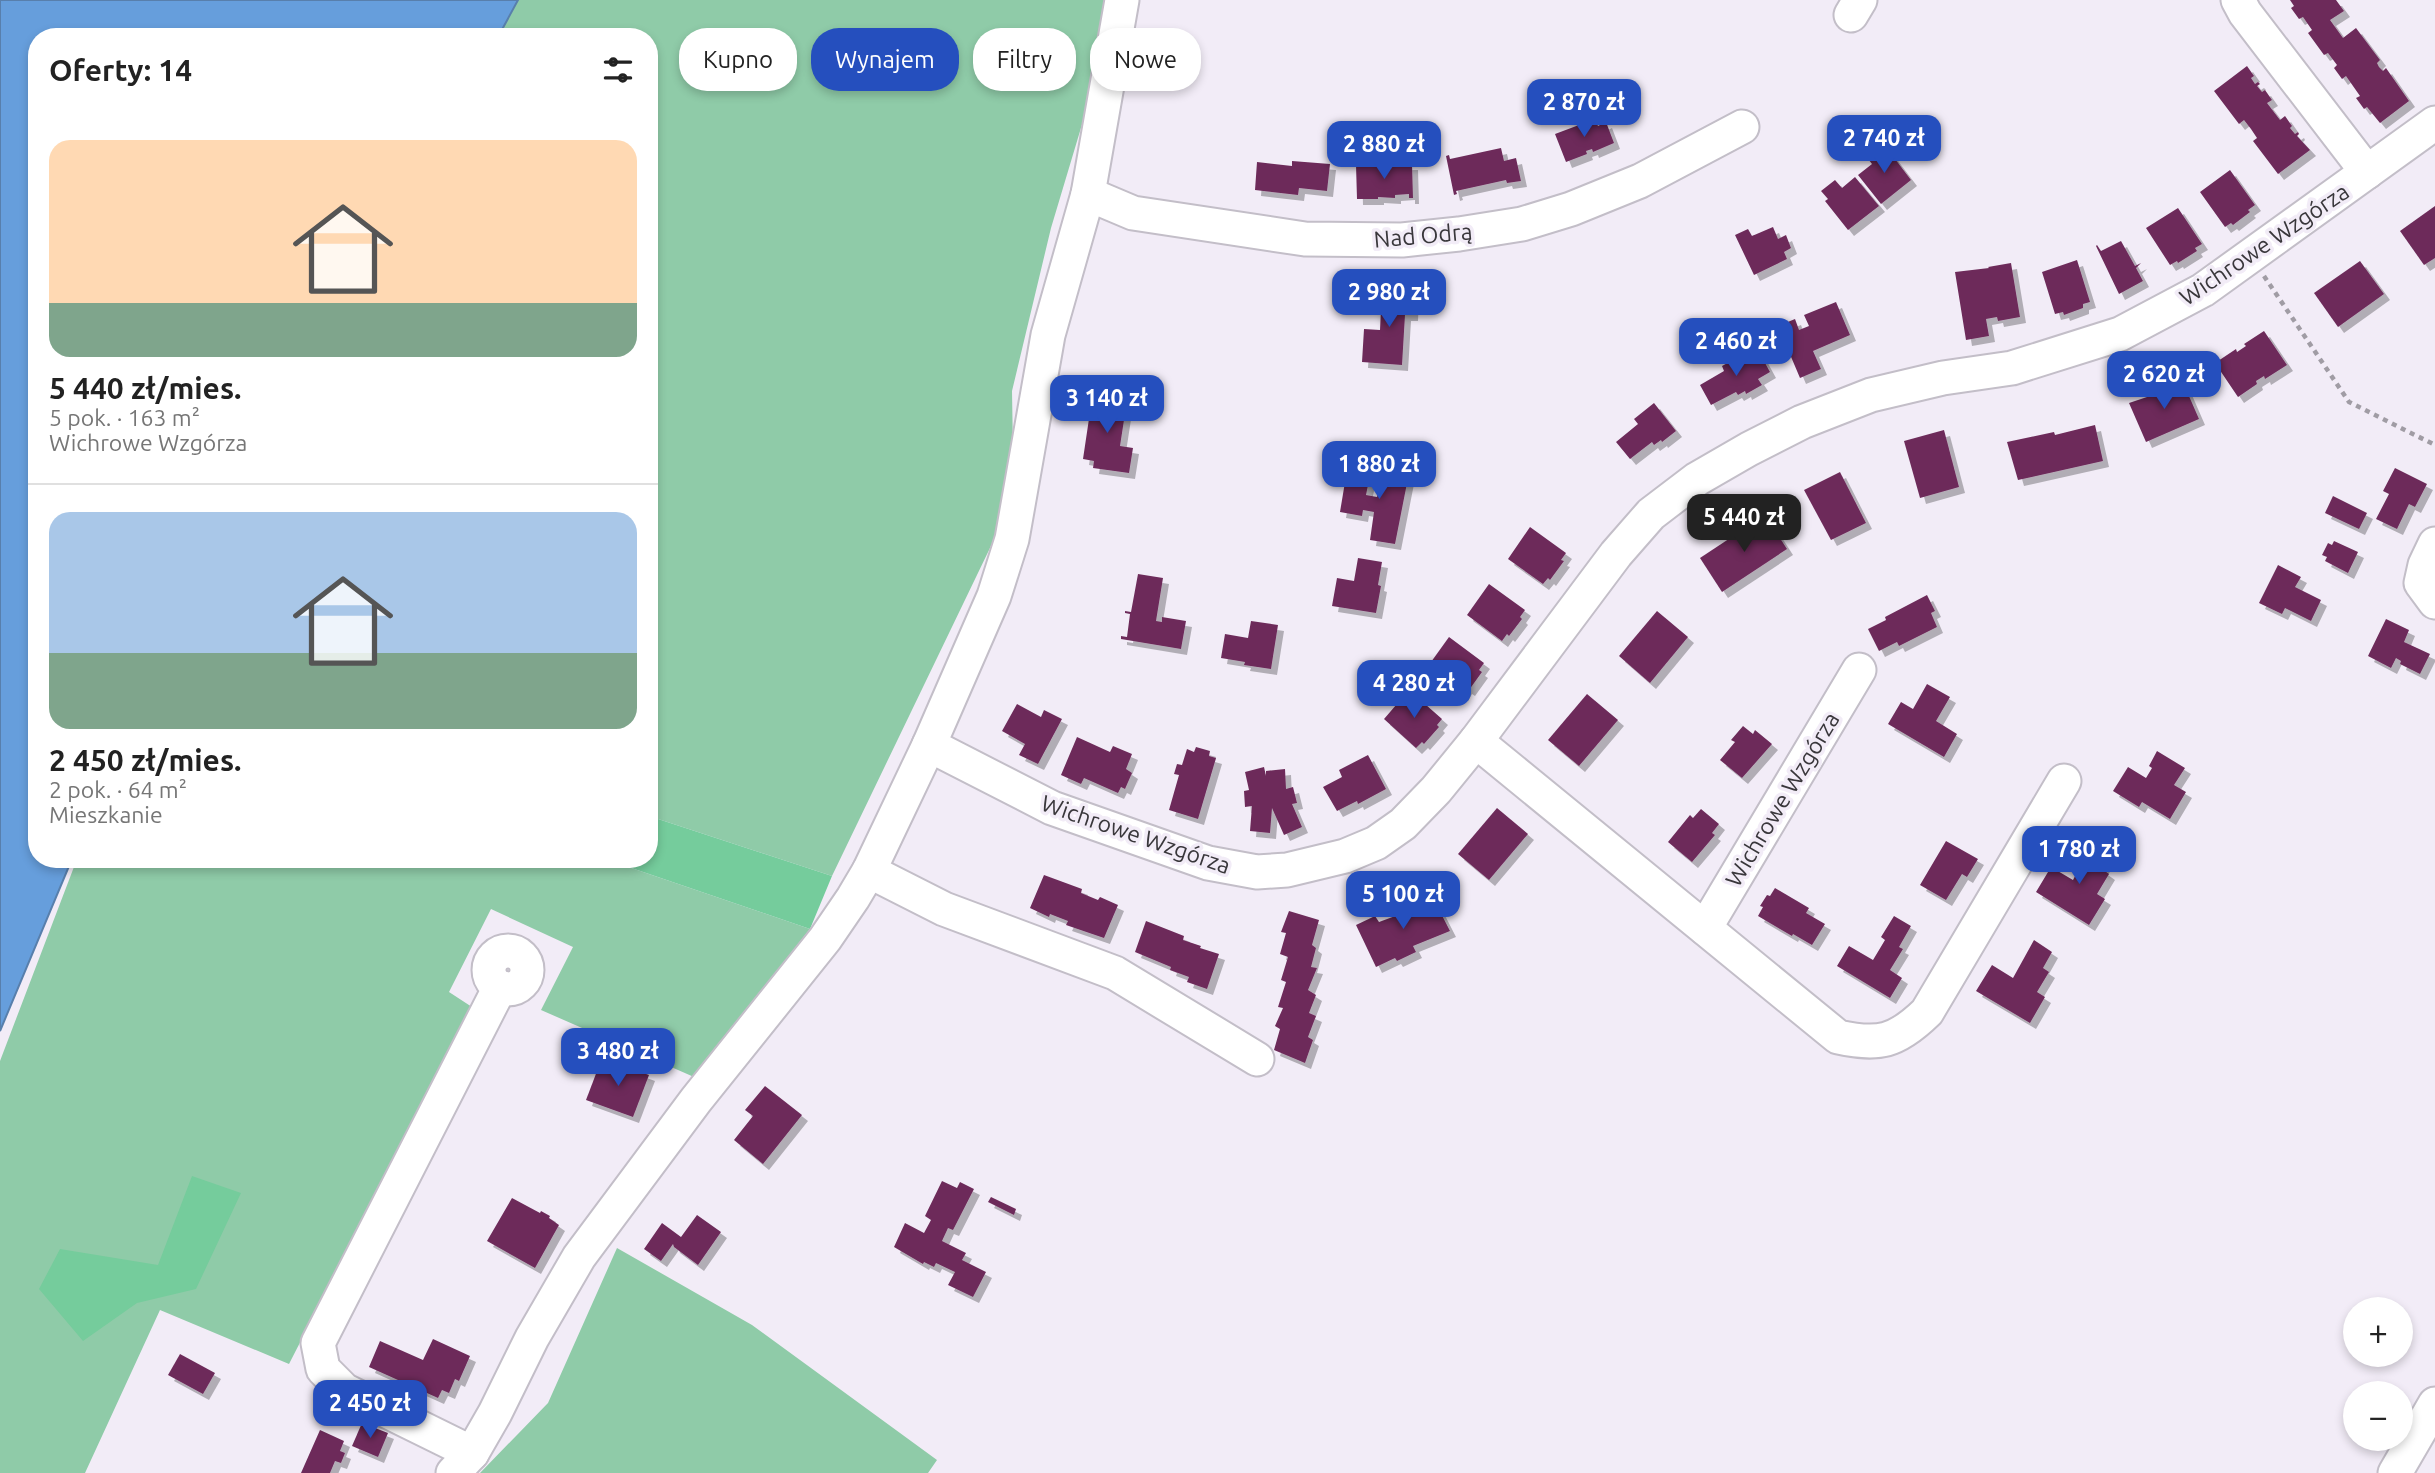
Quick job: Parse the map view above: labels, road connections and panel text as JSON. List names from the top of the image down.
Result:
{
  "streets": {
    "street": ["Nad Odrą", "Wichrowe Wzgórza"]
  },
  "page": {
    "chip": [
      "Kupno",
      "Wynajem",
      "Filtry",
      "Nowe"
    ],
    "heading": "Oferty: 14",
    "price": [
      "2 870 zł",
      "2 740 zł",
      "2 880 zł",
      "2 980 zł",
      "2 460 zł",
      "2 620 zł",
      "3 140 zł",
      "1 880 zł",
      "5 440 zł",
      "4 280 zł",
      "1 780 zł",
      "5 100 zł",
      "3 480 zł",
      "2 450 zł"
    ],
    "list": [
      {
        "name": "5 440 zł/mies.",
        "note": "5 pok. · 163 m² · Wichrowe Wzgórza"
      },
      {
        "name": "2 450 zł/mies.",
        "note": "2 pok. · 64 m² · Mieszkanie"
      }
    ],
    "map_buttons": ["+", "−"]
  }
}
